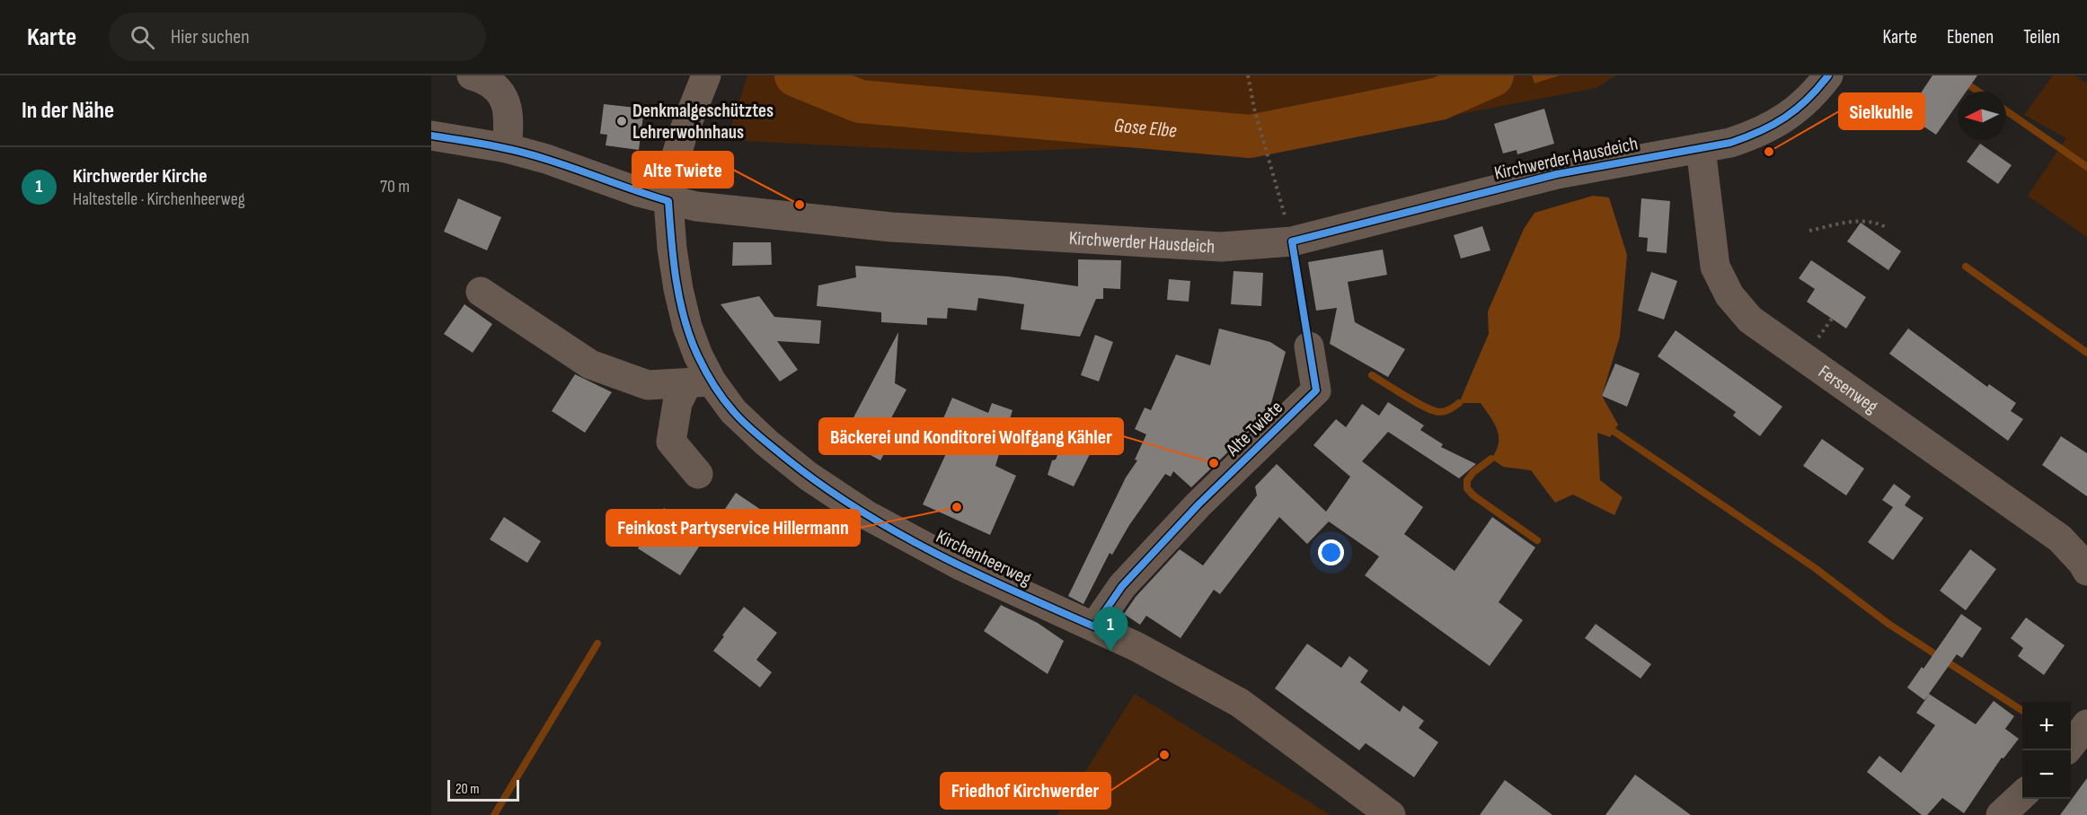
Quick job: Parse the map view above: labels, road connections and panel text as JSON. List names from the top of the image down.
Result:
{
  "streets": {
    "main road": ["Kirchenheerweg"],
    "street": ["Kirchwerder Hausdeich", "Fersenweg", "Alte Twiete"]
  },
  "crossings": [
    ["Kirchwerder Hausdeich", "Fersenweg"],
    ["Kirchwerder Hausdeich", "Kirchenheerweg"],
    ["Alte Twiete", "Kirchenheerweg"]
  ],
  "water": ["Gose Elbe"],
  "places": [
    "Denkmalgeschütztes Lehrerwohnhaus",
    "Sielkuhle",
    "Alte Twiete",
    "Bäckerei und Konditorei Wolfgang Kähler",
    "Feinkost Partyservice Hillermann",
    "Friedhof Kirchwerder"
  ],
  "scale_bar": "20 m",
  "north": "left",
  "page": {
    "header": "Karte",
    "search": "Hier suchen",
    "nav": ["Karte", "Ebenen", "Teilen"],
    "heading": "In der Nähe",
    "list": [
      {
        "mark": "1",
        "name": "Kirchwerder Kirche",
        "note": "Haltestelle · Kirchenheerweg",
        "value": "70 m"
      }
    ],
    "pins": "1",
    "map_buttons": ["+", "−"],
    "scale": "20 m"
  }
}
